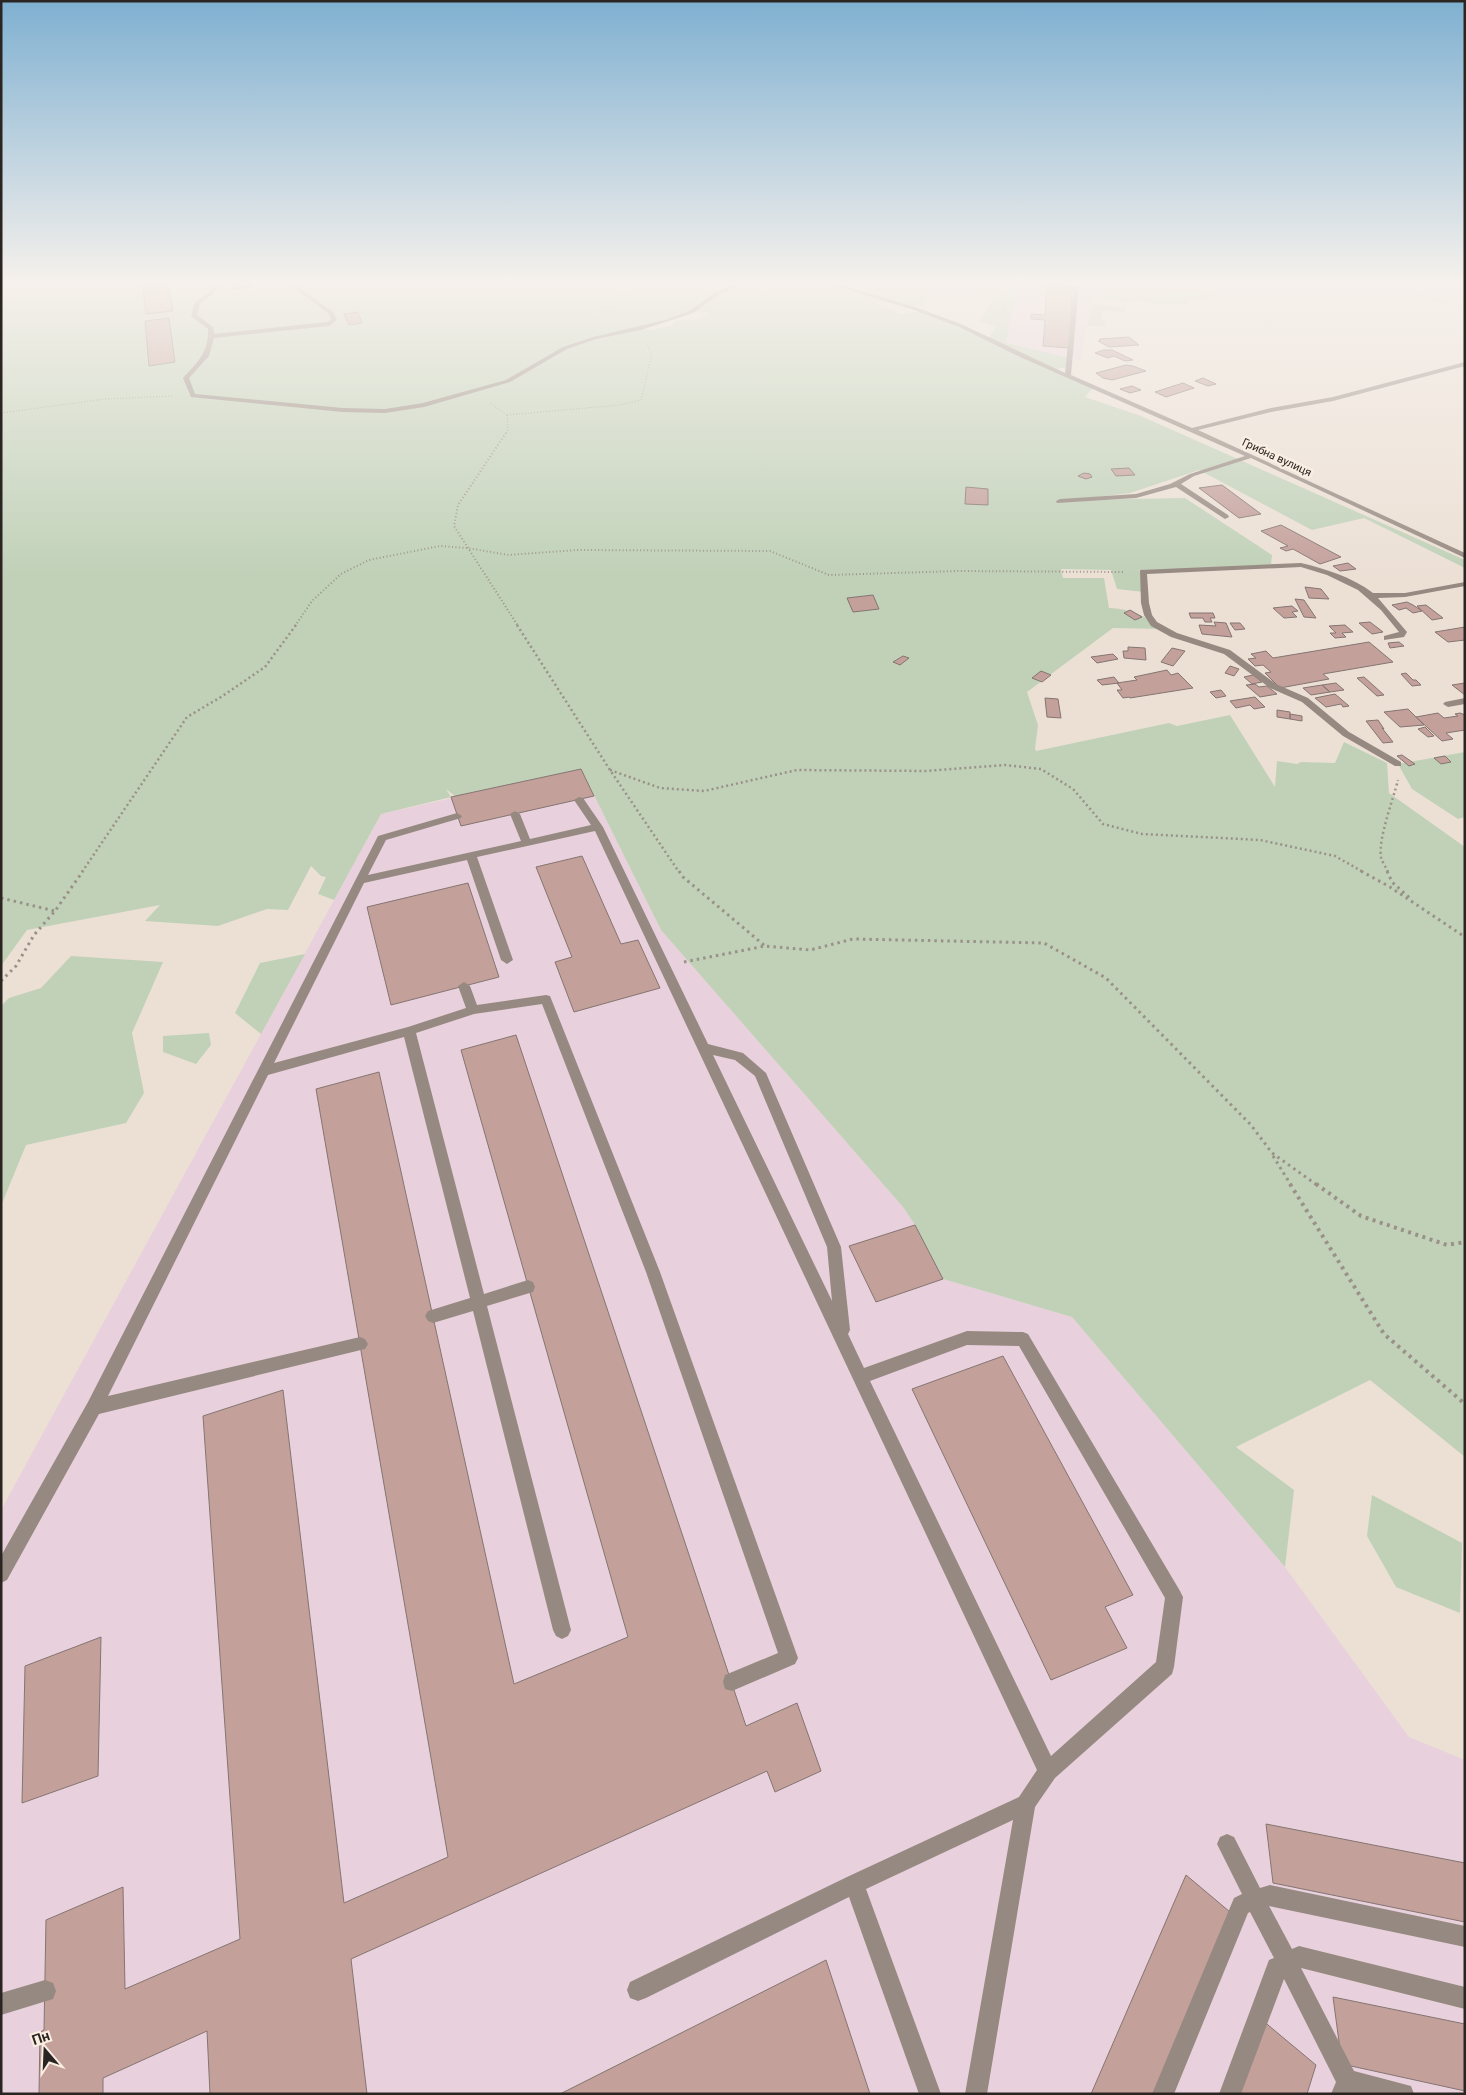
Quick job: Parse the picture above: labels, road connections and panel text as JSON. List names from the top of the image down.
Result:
{
  "streets": {
    "street": ["Грибна вулиця"]
  },
  "north": "top"
}
